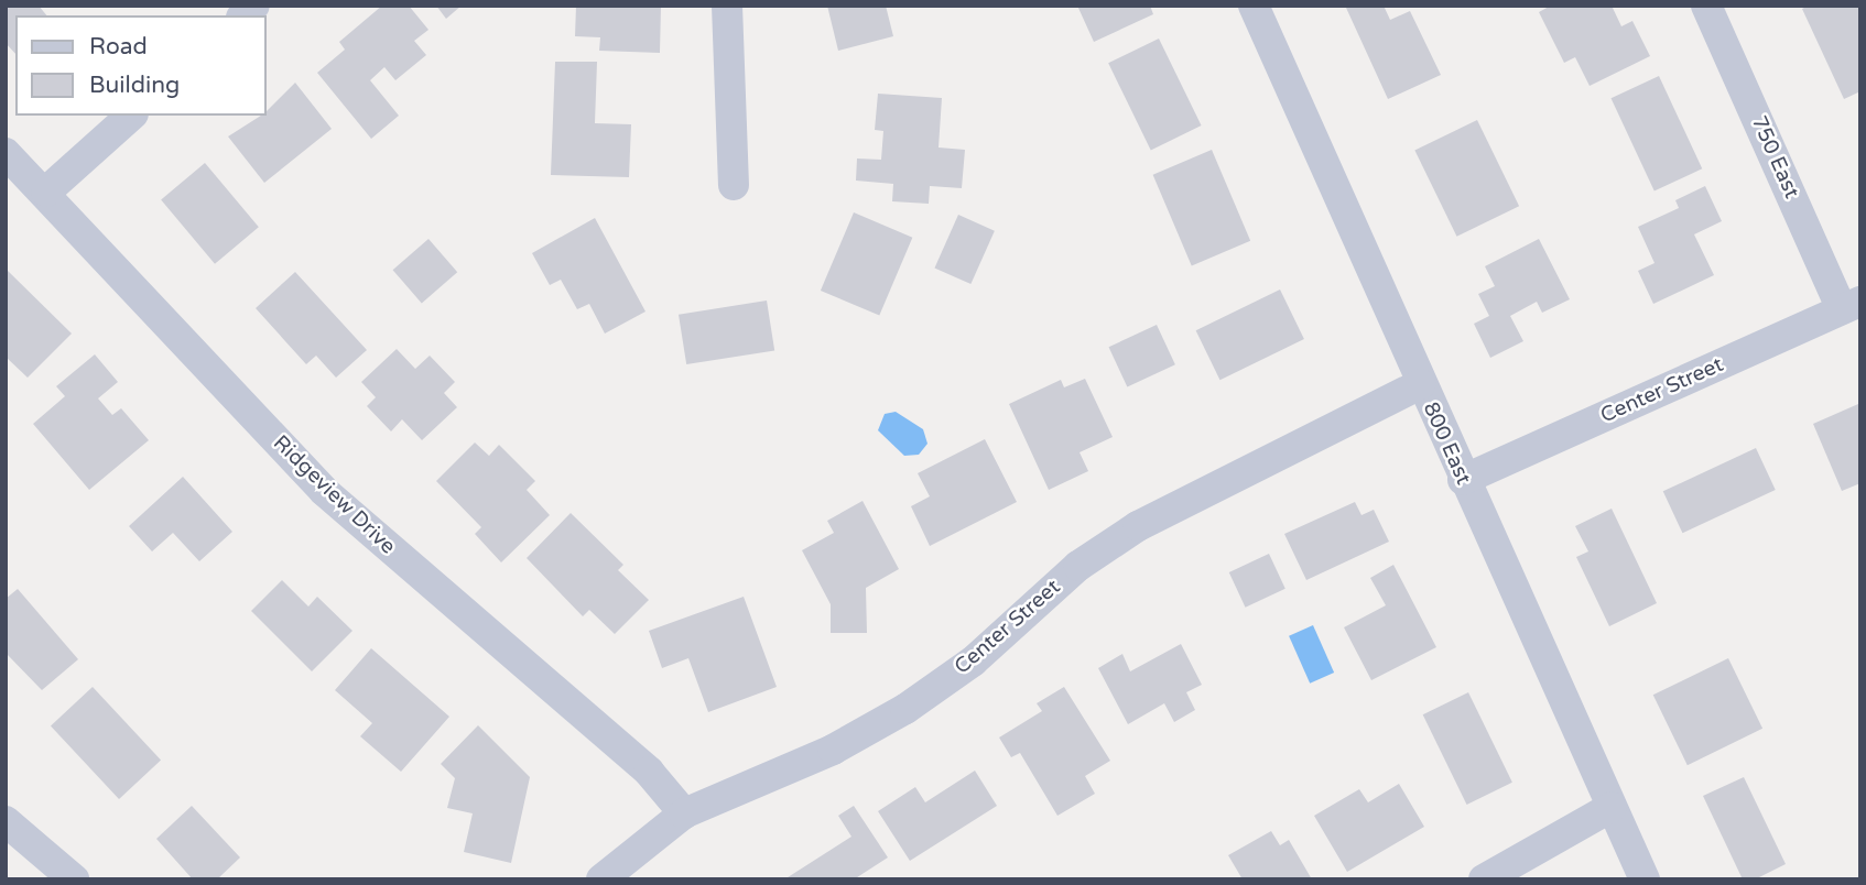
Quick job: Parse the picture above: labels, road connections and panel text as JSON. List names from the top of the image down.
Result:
{
  "streets": {
    "street": [
      "750 East",
      "Center Street",
      "800 East",
      "Ridgeview Drive"
    ]
  },
  "crossings": [
    ["750 East", "Center Street"],
    ["Center Street", "800 East"],
    ["Center Street", "Ridgeview Drive"]
  ],
  "legend": ["Road", "Building"]
}
